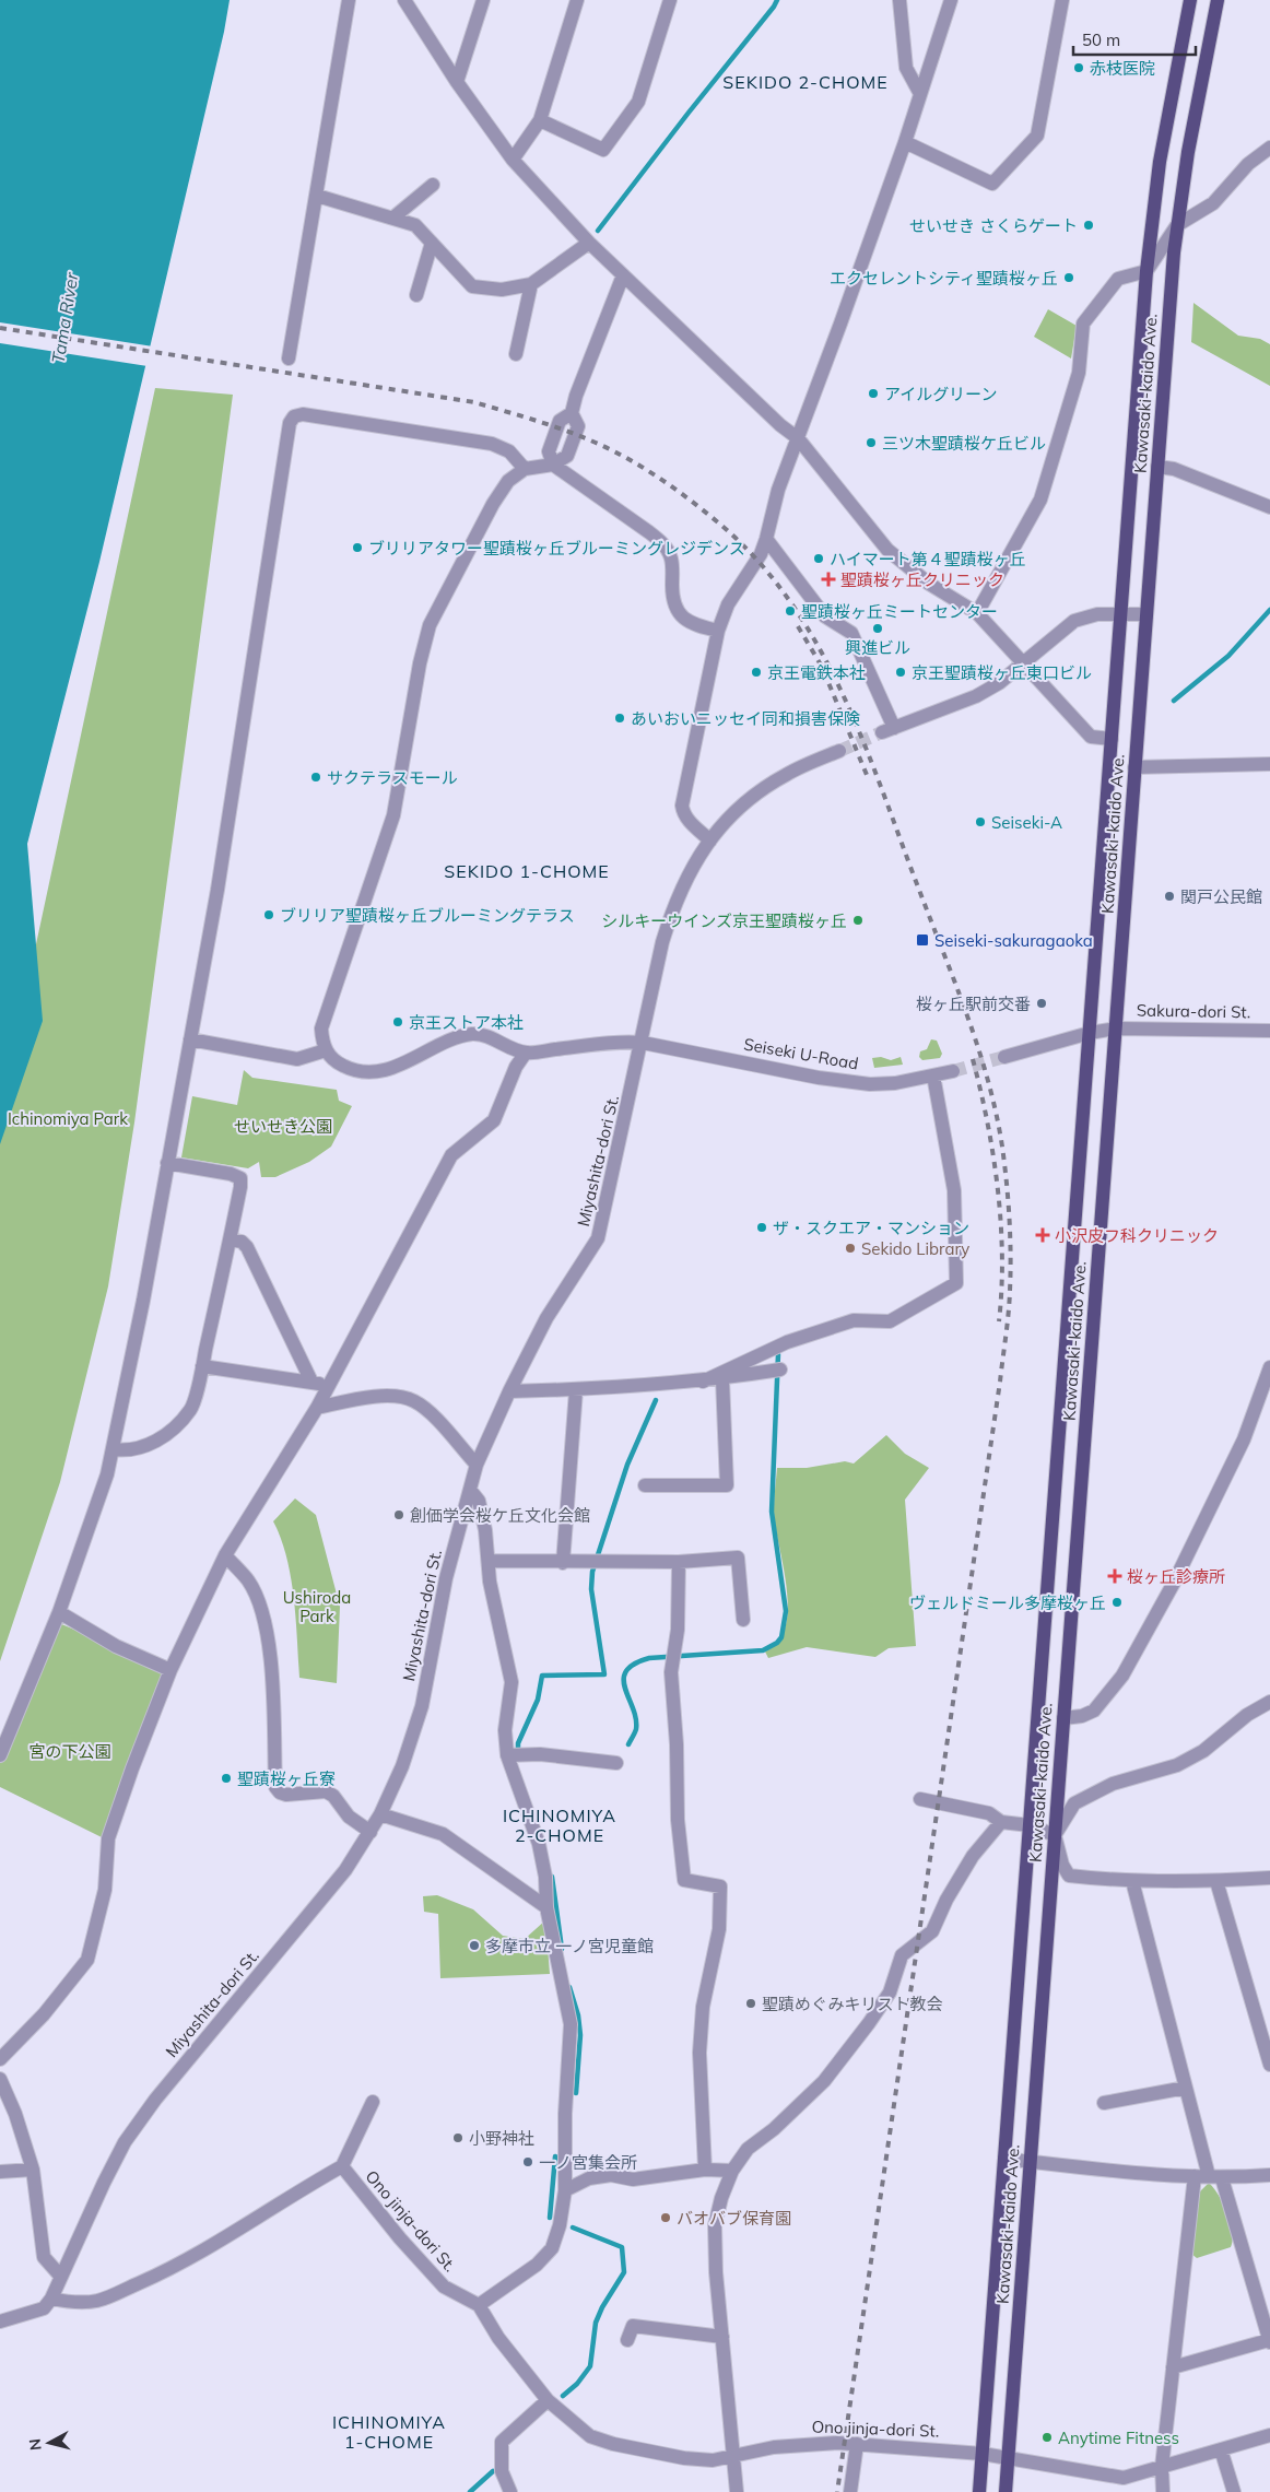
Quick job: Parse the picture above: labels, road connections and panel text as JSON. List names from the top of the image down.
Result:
{
  "streets": {
    "main road": ["Kawasaki-kaido Ave."],
    "street": [
      "Sakura-dori St.",
      "Seiseki U-Road",
      "Miyashita-dori St.",
      "Ono jinja-dori St."
    ]
  },
  "crossings": [
    ["Kawasaki-kaido Ave.", "Sakura-dori St."],
    ["Kawasaki-kaido Ave.", "Ono jinja-dori St."],
    ["Seiseki U-Road", "Miyashita-dori St."],
    ["Miyashita-dori St.", "Ono jinja-dori St."]
  ],
  "districts": [
    "SEKIDO 2-CHOME",
    "SEKIDO 1-CHOME",
    "ICHINOMIYA 2-CHOME",
    "ICHINOMIYA 1-CHOME"
  ],
  "water": ["Tama River"],
  "parks": [
    "Ichinomiya Park",
    "せいせき公園",
    "Ushiroda Park",
    "宮の下公園"
  ],
  "places": {
    "other": [
      "赤枝医院",
      "せいせき さくらゲート",
      "エクセレントシティ聖蹟桜ヶ丘",
      "アイルグリーン",
      "三ツ木聖蹟桜ケ丘ビル",
      "ブリリアタワー聖蹟桜ヶ丘ブルーミングレジデンス",
      "ハイマート第４聖蹟桜ヶ丘",
      "聖蹟桜ヶ丘ミートセンター",
      "興進ビル",
      "京王電鉄本社",
      "京王聖蹟桜ヶ丘東口ビル",
      "あいおいニッセイ同和損害保険",
      "サクテラスモール",
      "Seiseki-A",
      "関戸公民館",
      "ブリリア聖蹟桜ヶ丘ブルーミングテラス",
      "シルキーウインズ京王聖蹟桜ヶ丘",
      "桜ヶ丘駅前交番",
      "京王ストア本社",
      "ザ・スクエア・マンション",
      "Sekido Library",
      "創価学会桜ケ丘文化会館",
      "ヴェルドミール多摩桜ヶ丘",
      "聖蹟桜ヶ丘寮",
      "多摩市立 一ノ宮児童館",
      "聖蹟めぐみキリスト教会",
      "小野神社",
      "一ノ宮集会所",
      "バオバブ保育園",
      "Anytime Fitness"
    ],
    "health": ["聖蹟桜ヶ丘クリニック", "小沢皮フ科クリニック", "桜ヶ丘診療所"],
    "transit": ["Seiseki-sakuragaoka"]
  },
  "scale_bar": "50 m",
  "north": "left"
}
